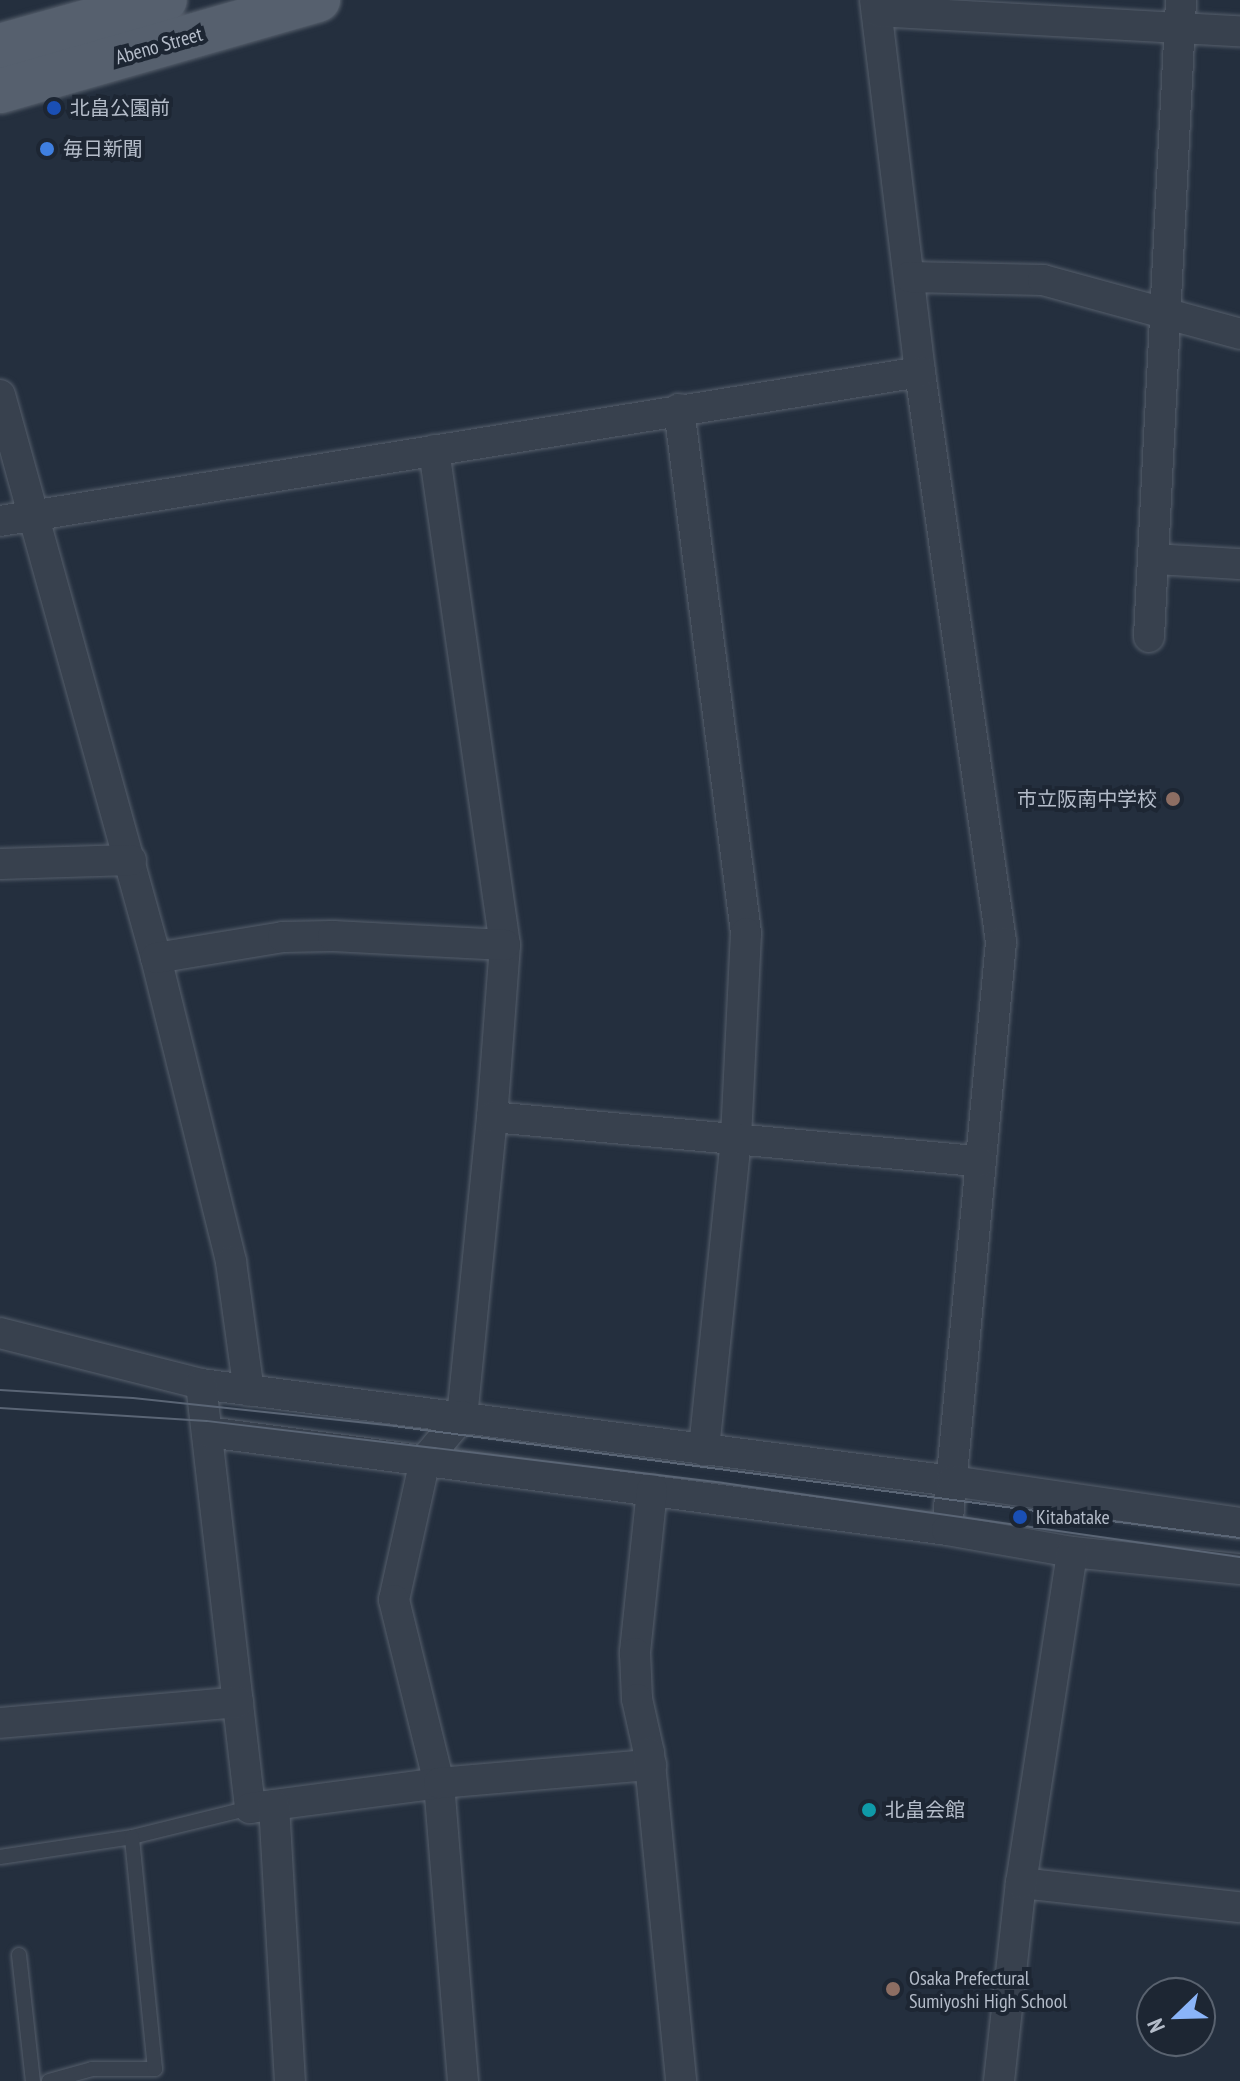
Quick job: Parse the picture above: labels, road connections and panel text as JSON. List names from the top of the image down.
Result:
{
  "streets": {
    "main road": ["Abeno Street"]
  },
  "places": [
    "北畠公園前",
    "毎日新聞",
    "市立阪南中学校",
    "Kitabatake",
    "北畠会館",
    "Osaka Prefectural Sumiyoshi High School"
  ],
  "north": "bottom left"
}
